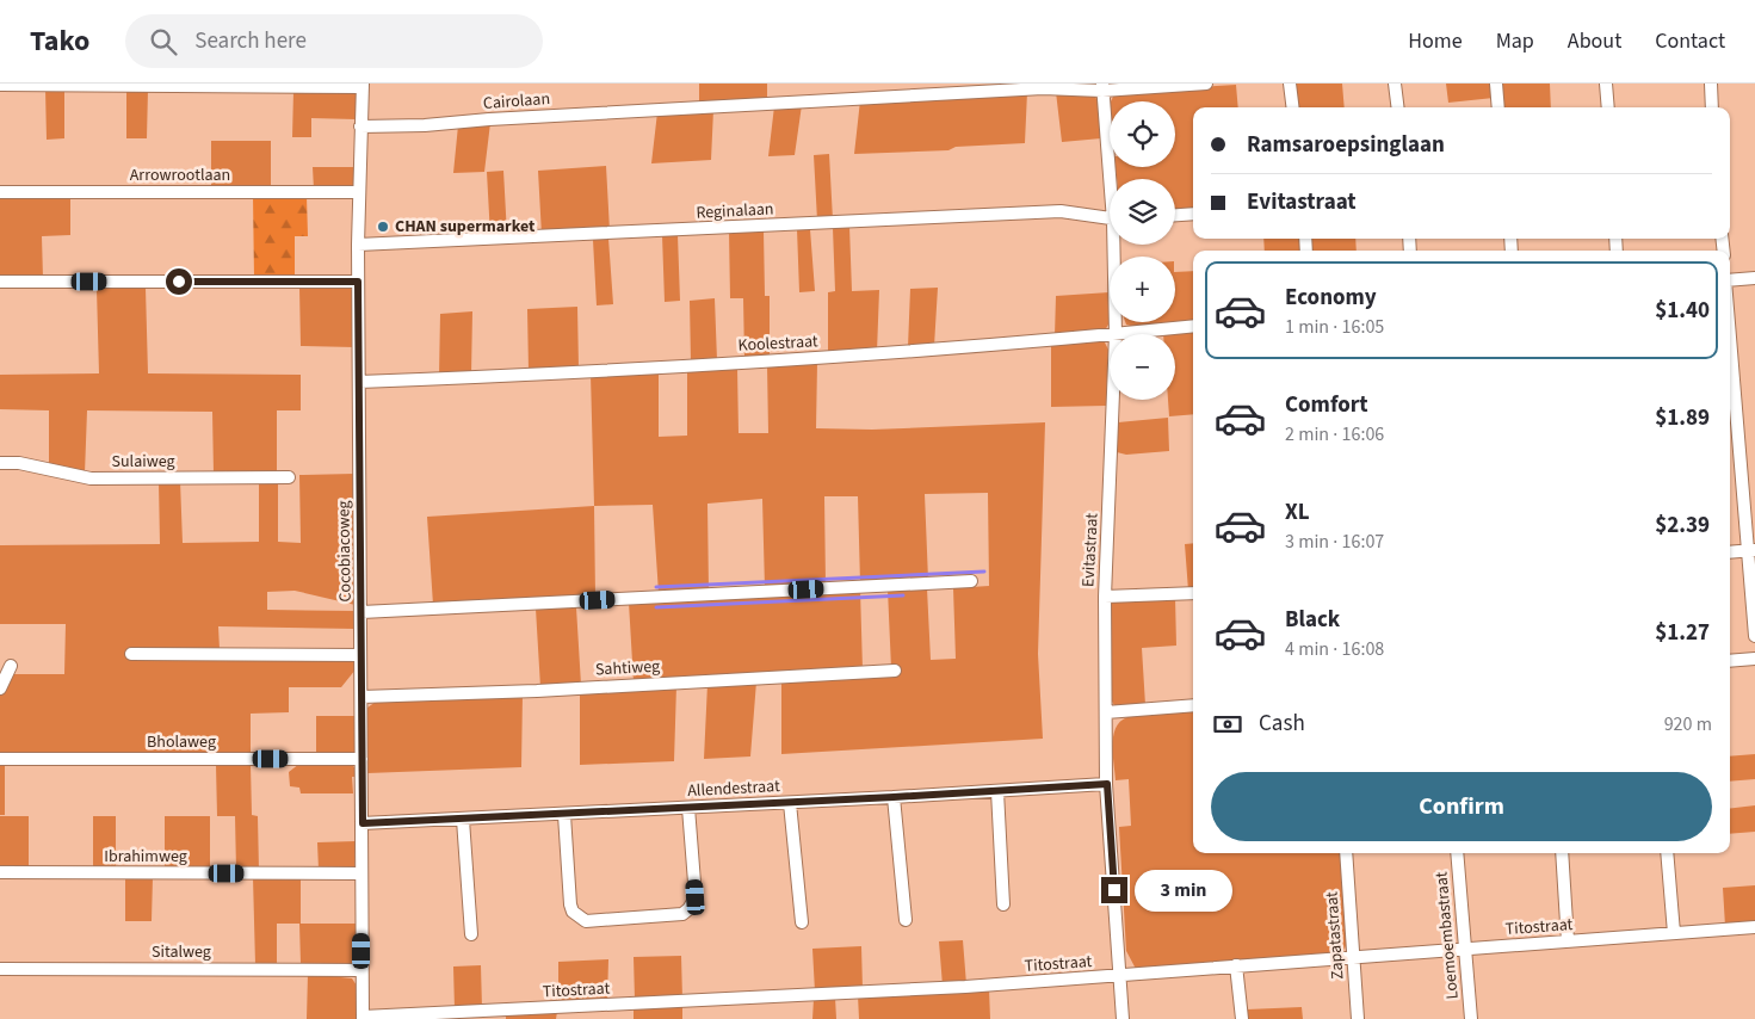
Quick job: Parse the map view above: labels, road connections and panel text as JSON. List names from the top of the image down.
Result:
{
  "streets": {
    "street": [
      "Cairolaan",
      "Arrowrootlaan",
      "Reginalaan",
      "Koolestraat",
      "Sulaiweg",
      "Evitastraat",
      "Cocobiacoweg",
      "Sahtiweg",
      "Bholaweg",
      "Allendestraat",
      "Ibrahimweg",
      "Titostraat",
      "Zapatastraat",
      "Loemoembastraat",
      "Sitalweg"
    ]
  },
  "crossings": [
    ["Cairolaan", "Evitastraat"],
    ["Cairolaan", "Cocobiacoweg"],
    ["Arrowrootlaan", "Cocobiacoweg"],
    ["Reginalaan", "Cocobiacoweg"],
    ["Koolestraat", "Evitastraat"],
    ["Koolestraat", "Cocobiacoweg"],
    ["Evitastraat", "Allendestraat"],
    ["Evitastraat", "Titostraat"],
    ["Cocobiacoweg", "Sahtiweg"],
    ["Cocobiacoweg", "Bholaweg"],
    ["Cocobiacoweg", "Allendestraat"],
    ["Cocobiacoweg", "Ibrahimweg"],
    ["Cocobiacoweg", "Titostraat"],
    ["Cocobiacoweg", "Sitalweg"],
    ["Titostraat", "Zapatastraat"],
    ["Titostraat", "Loemoembastraat"]
  ],
  "places": ["CHAN supermarket"],
  "page": {
    "header": "Tako",
    "search": "Search here",
    "nav": [
      "Home",
      "Map",
      "About",
      "Contact"
    ],
    "map_buttons": ["+", "−"],
    "banner": ["Ramsaroepsinglaan", "Evitastraat"],
    "list": [
      {
        "name": "Economy",
        "note": "1 min · 16:05",
        "value": "$1.40"
      },
      {
        "name": "Comfort",
        "note": "2 min · 16:06",
        "value": "$1.89"
      },
      {
        "name": "XL",
        "note": "3 min · 16:07",
        "value": "$2.39"
      },
      {
        "name": "Black",
        "note": "4 min · 16:08",
        "value": "$1.27"
      }
    ],
    "pay": ["Cash", "920 m"],
    "buttons": "Confirm",
    "bubble": "3 min"
  }
}
